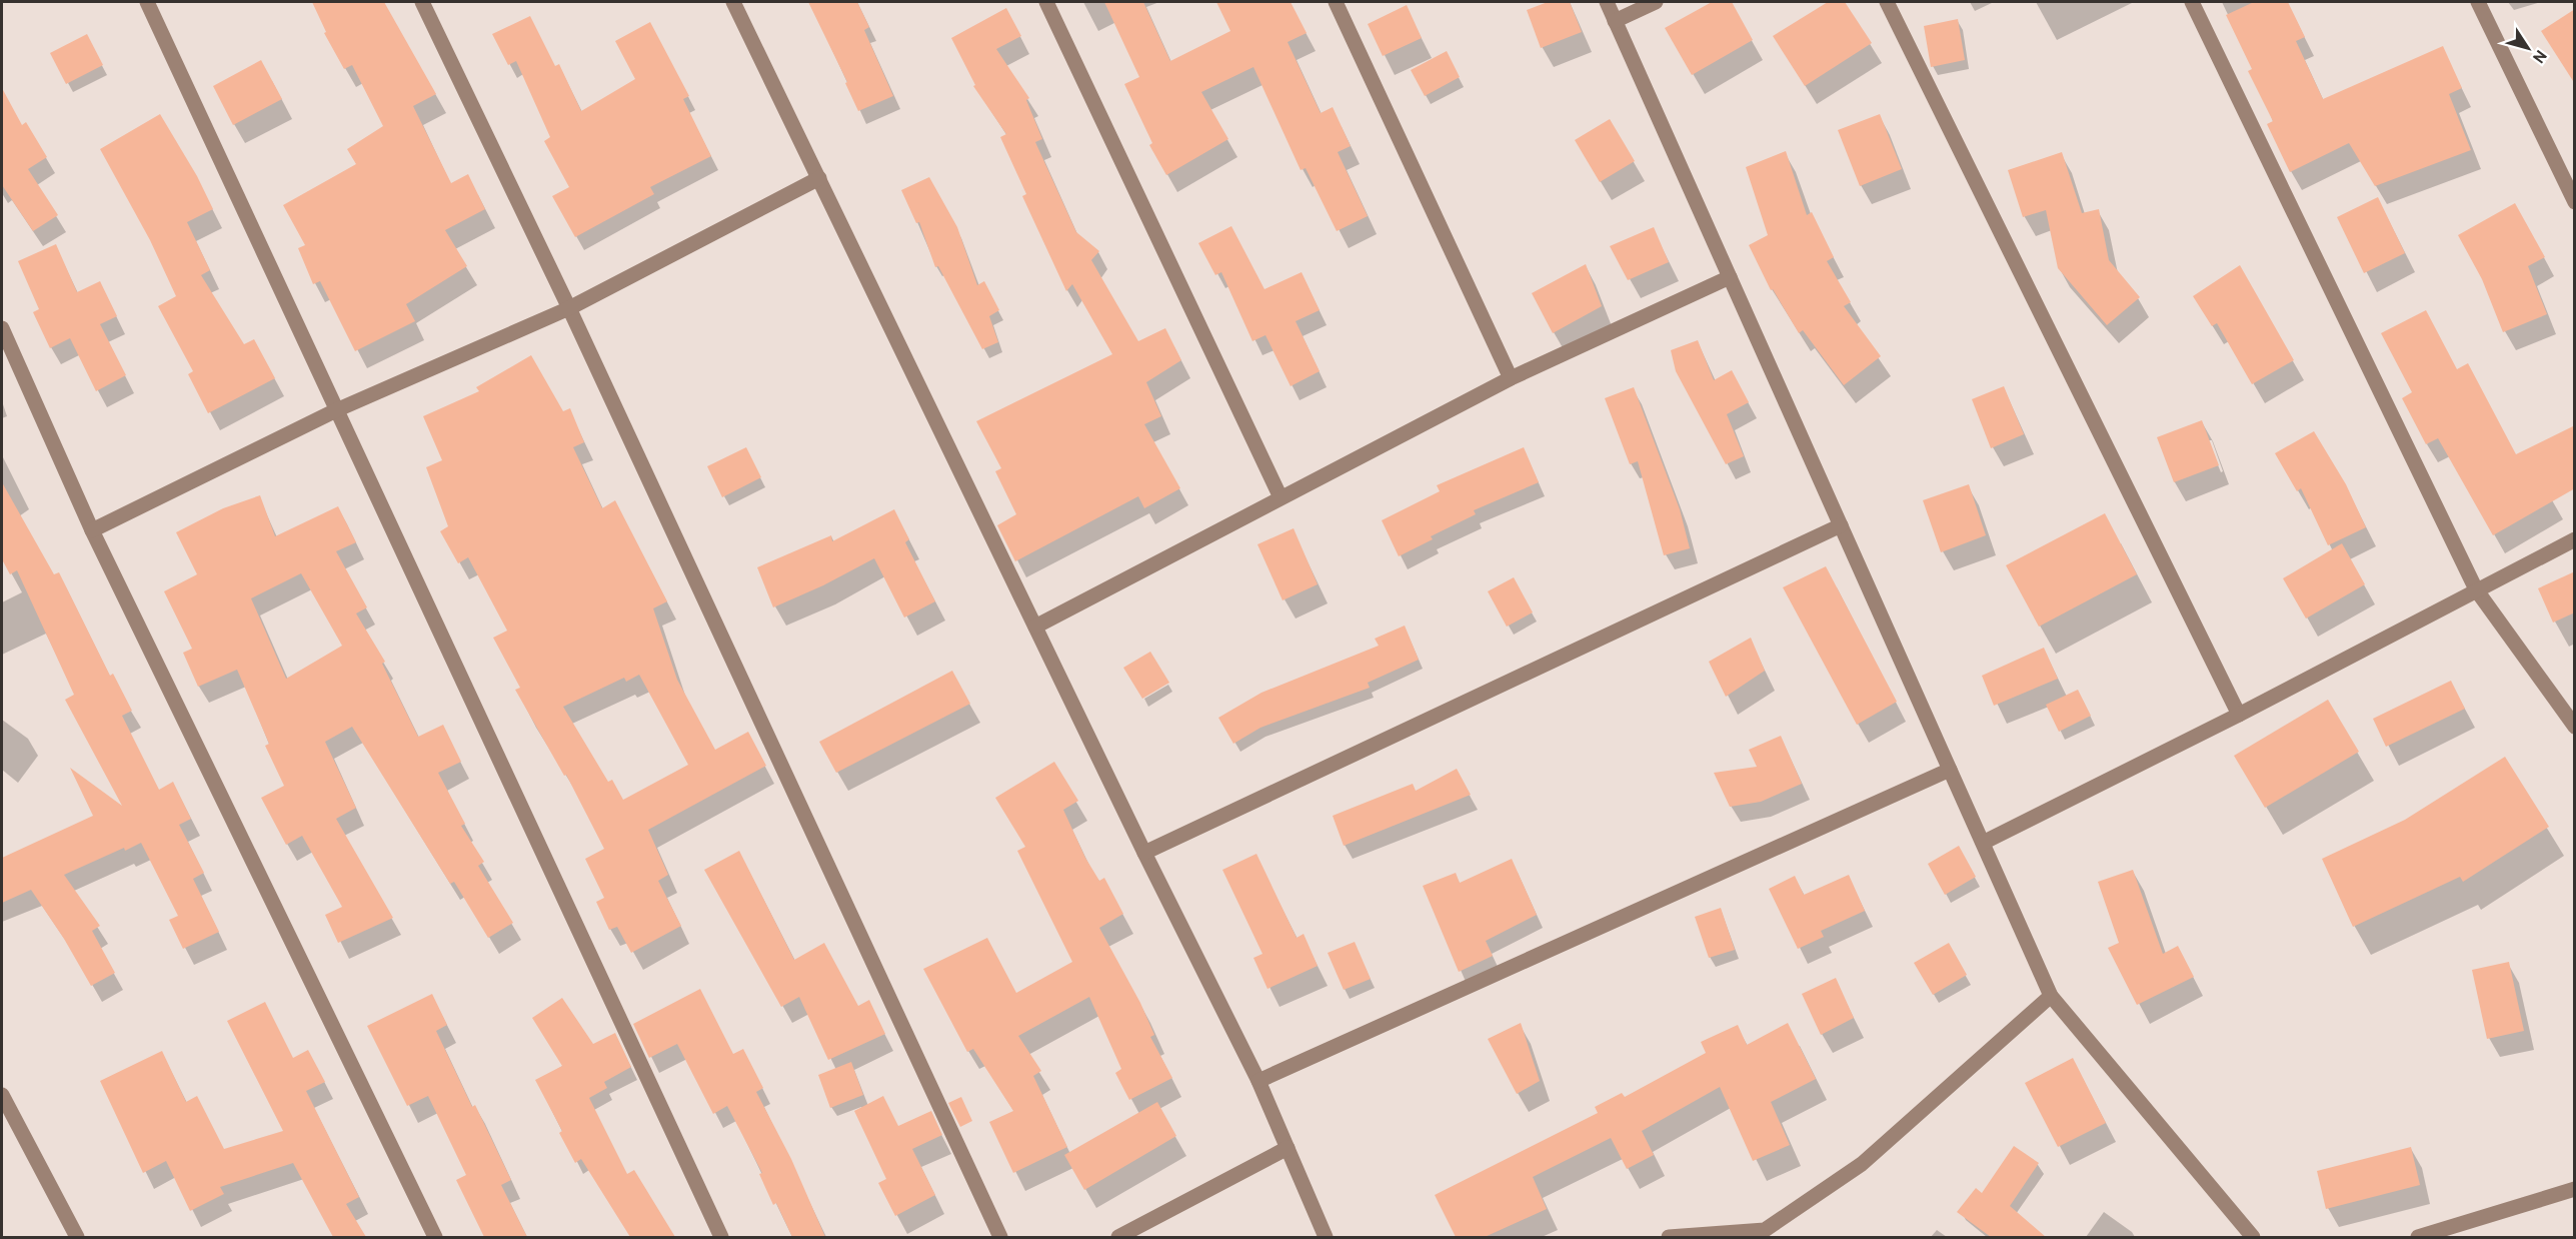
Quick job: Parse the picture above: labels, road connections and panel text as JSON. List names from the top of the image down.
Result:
{
  "north": "bottom right"
}
